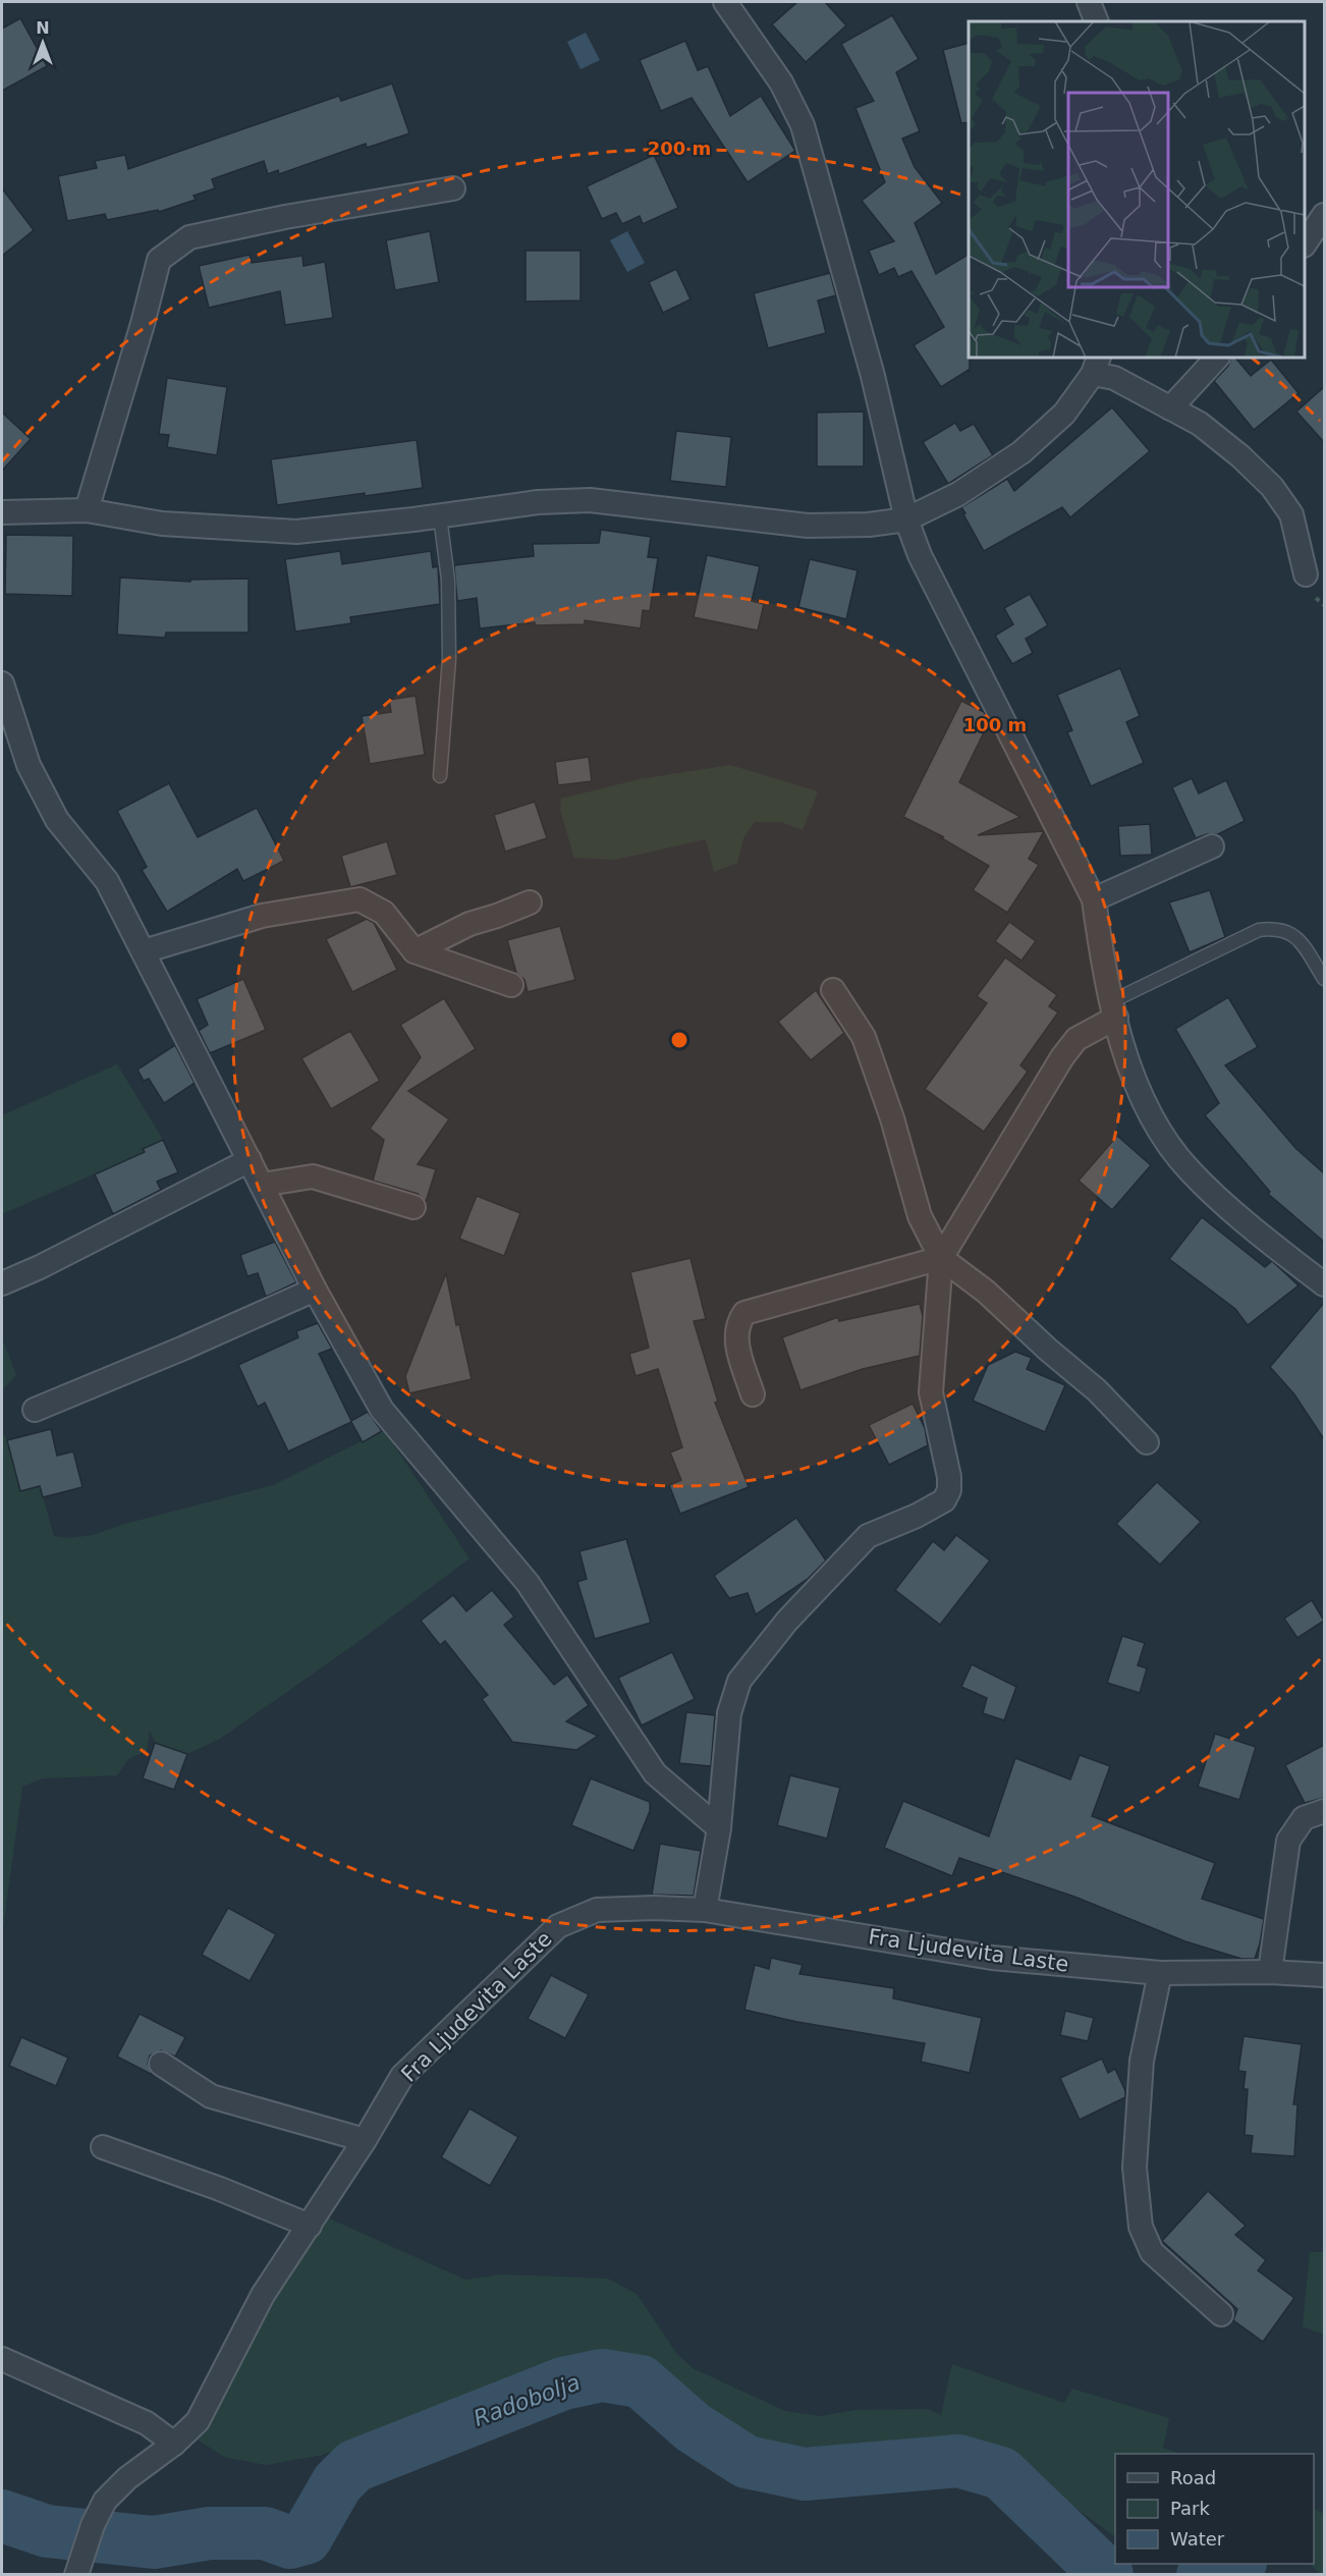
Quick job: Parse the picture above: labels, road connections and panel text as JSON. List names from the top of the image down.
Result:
{
  "streets": {
    "street": ["Fra Ljudevita Laste"]
  },
  "water": ["Radobolja"],
  "legend": ["Road", "Park", "Water"],
  "north": "top",
  "rings": ["200 m", "100 m"]
}
